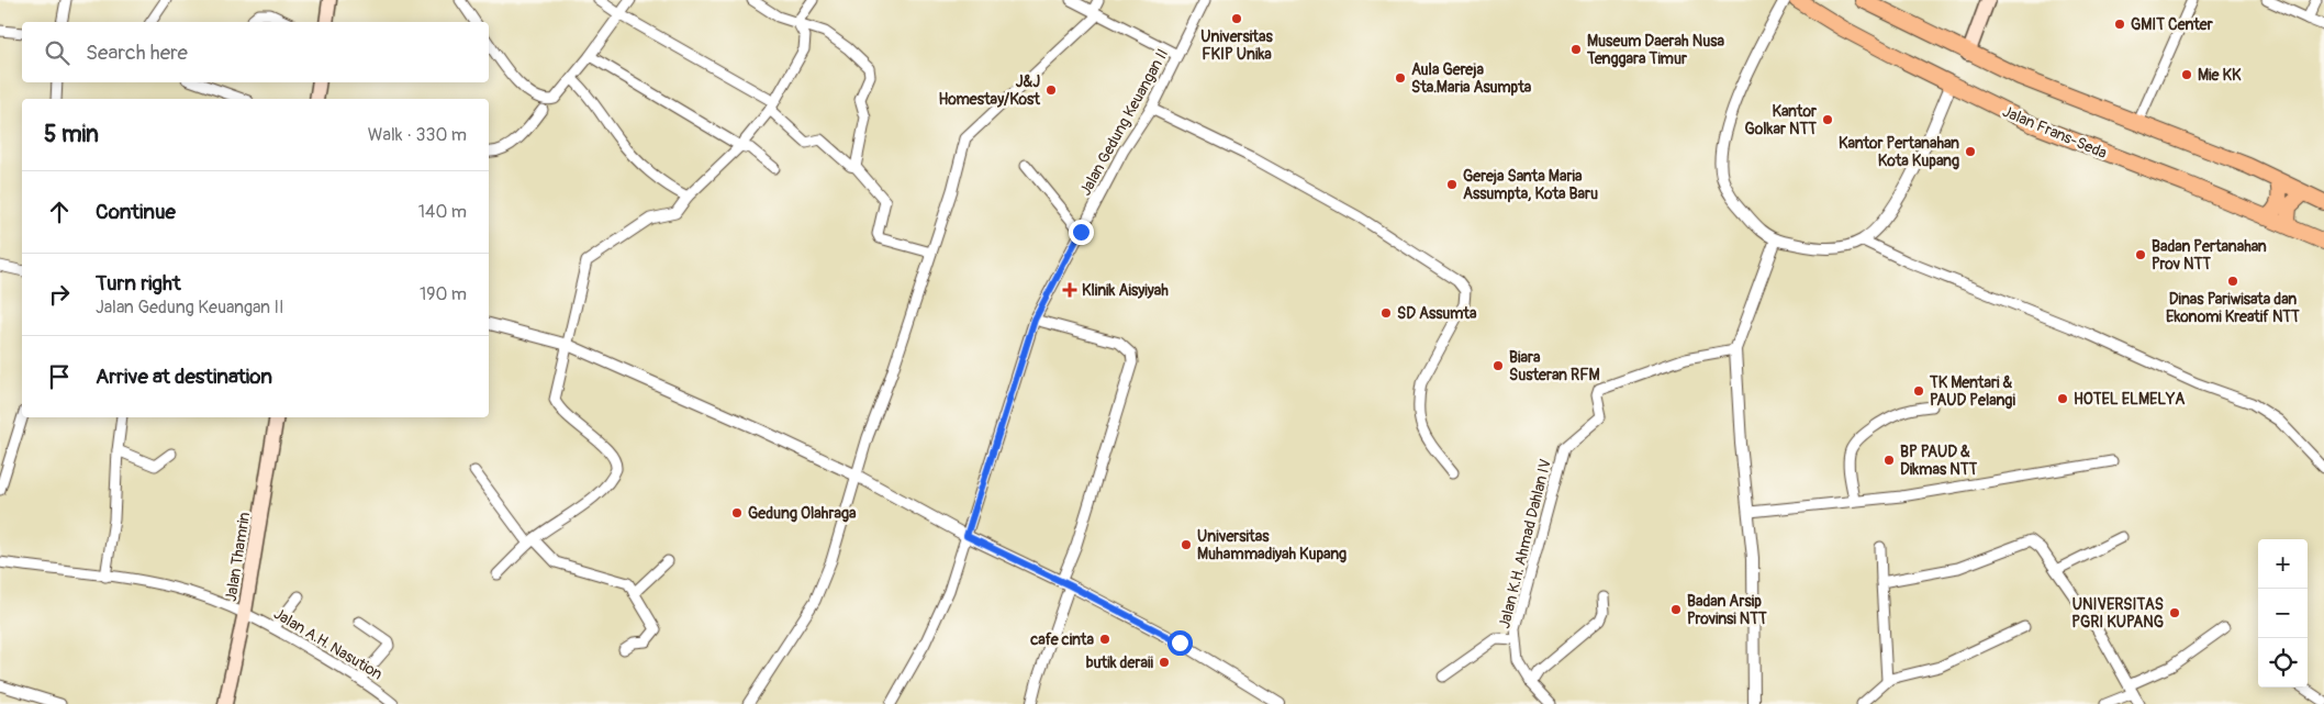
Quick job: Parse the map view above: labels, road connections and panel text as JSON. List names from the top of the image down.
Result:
{
  "streets": {
    "main road": ["Jalan Frans-Seda", "Jalan Thamrin"],
    "street": ["Jalan Gedung Keuangan II", "Jalan K.H. Ahmad Dahlan IV", "Jalan A.H. Nasution"]
  },
  "crossings": [
    ["Jalan Thamrin", "Jalan A.H. Nasution"]
  ],
  "places": {
    "other": [
      "Universitas FKIP Unika",
      "GMIT Center",
      "Museum Daerah Nusa Tenggara Timur",
      "Mie KK",
      "Aula Gereja Sta.Maria Asumpta",
      "J&J Homestay/Kost",
      "Kantor Golkar NTT",
      "Kantor Pertanahan Kota Kupang",
      "Gereja Santa Maria Assumpta, Kota Baru",
      "Badan Pertanahan Prov NTT",
      "Dinas Pariwisata dan Ekonomi Kreatif NTT",
      "SD Assumta",
      "Biara Susteran RFM",
      "TK Mentari & PAUD Pelangi",
      "HOTEL ELMELYA",
      "BP PAUD & Dikmas NTT",
      "Gedung Olahraga",
      "Universitas Muhammadiyah Kupang",
      "Badan Arsip Provinsi NTT",
      "UNIVERSITAS PGRI KUPANG",
      "cafe cinta",
      "butik deraii"
    ],
    "health": ["Klinik Aisyiyah"]
  },
  "page": {
    "search": "Search here",
    "heading": ["5 min", "Walk · 330 m"],
    "list": [
      ["Continue", "140 m"],
      ["Turn right", "Jalan Gedung Keuangan II", "190 m"],
      "Arrive at destination"
    ],
    "map_buttons": ["+", "−"]
  }
}
